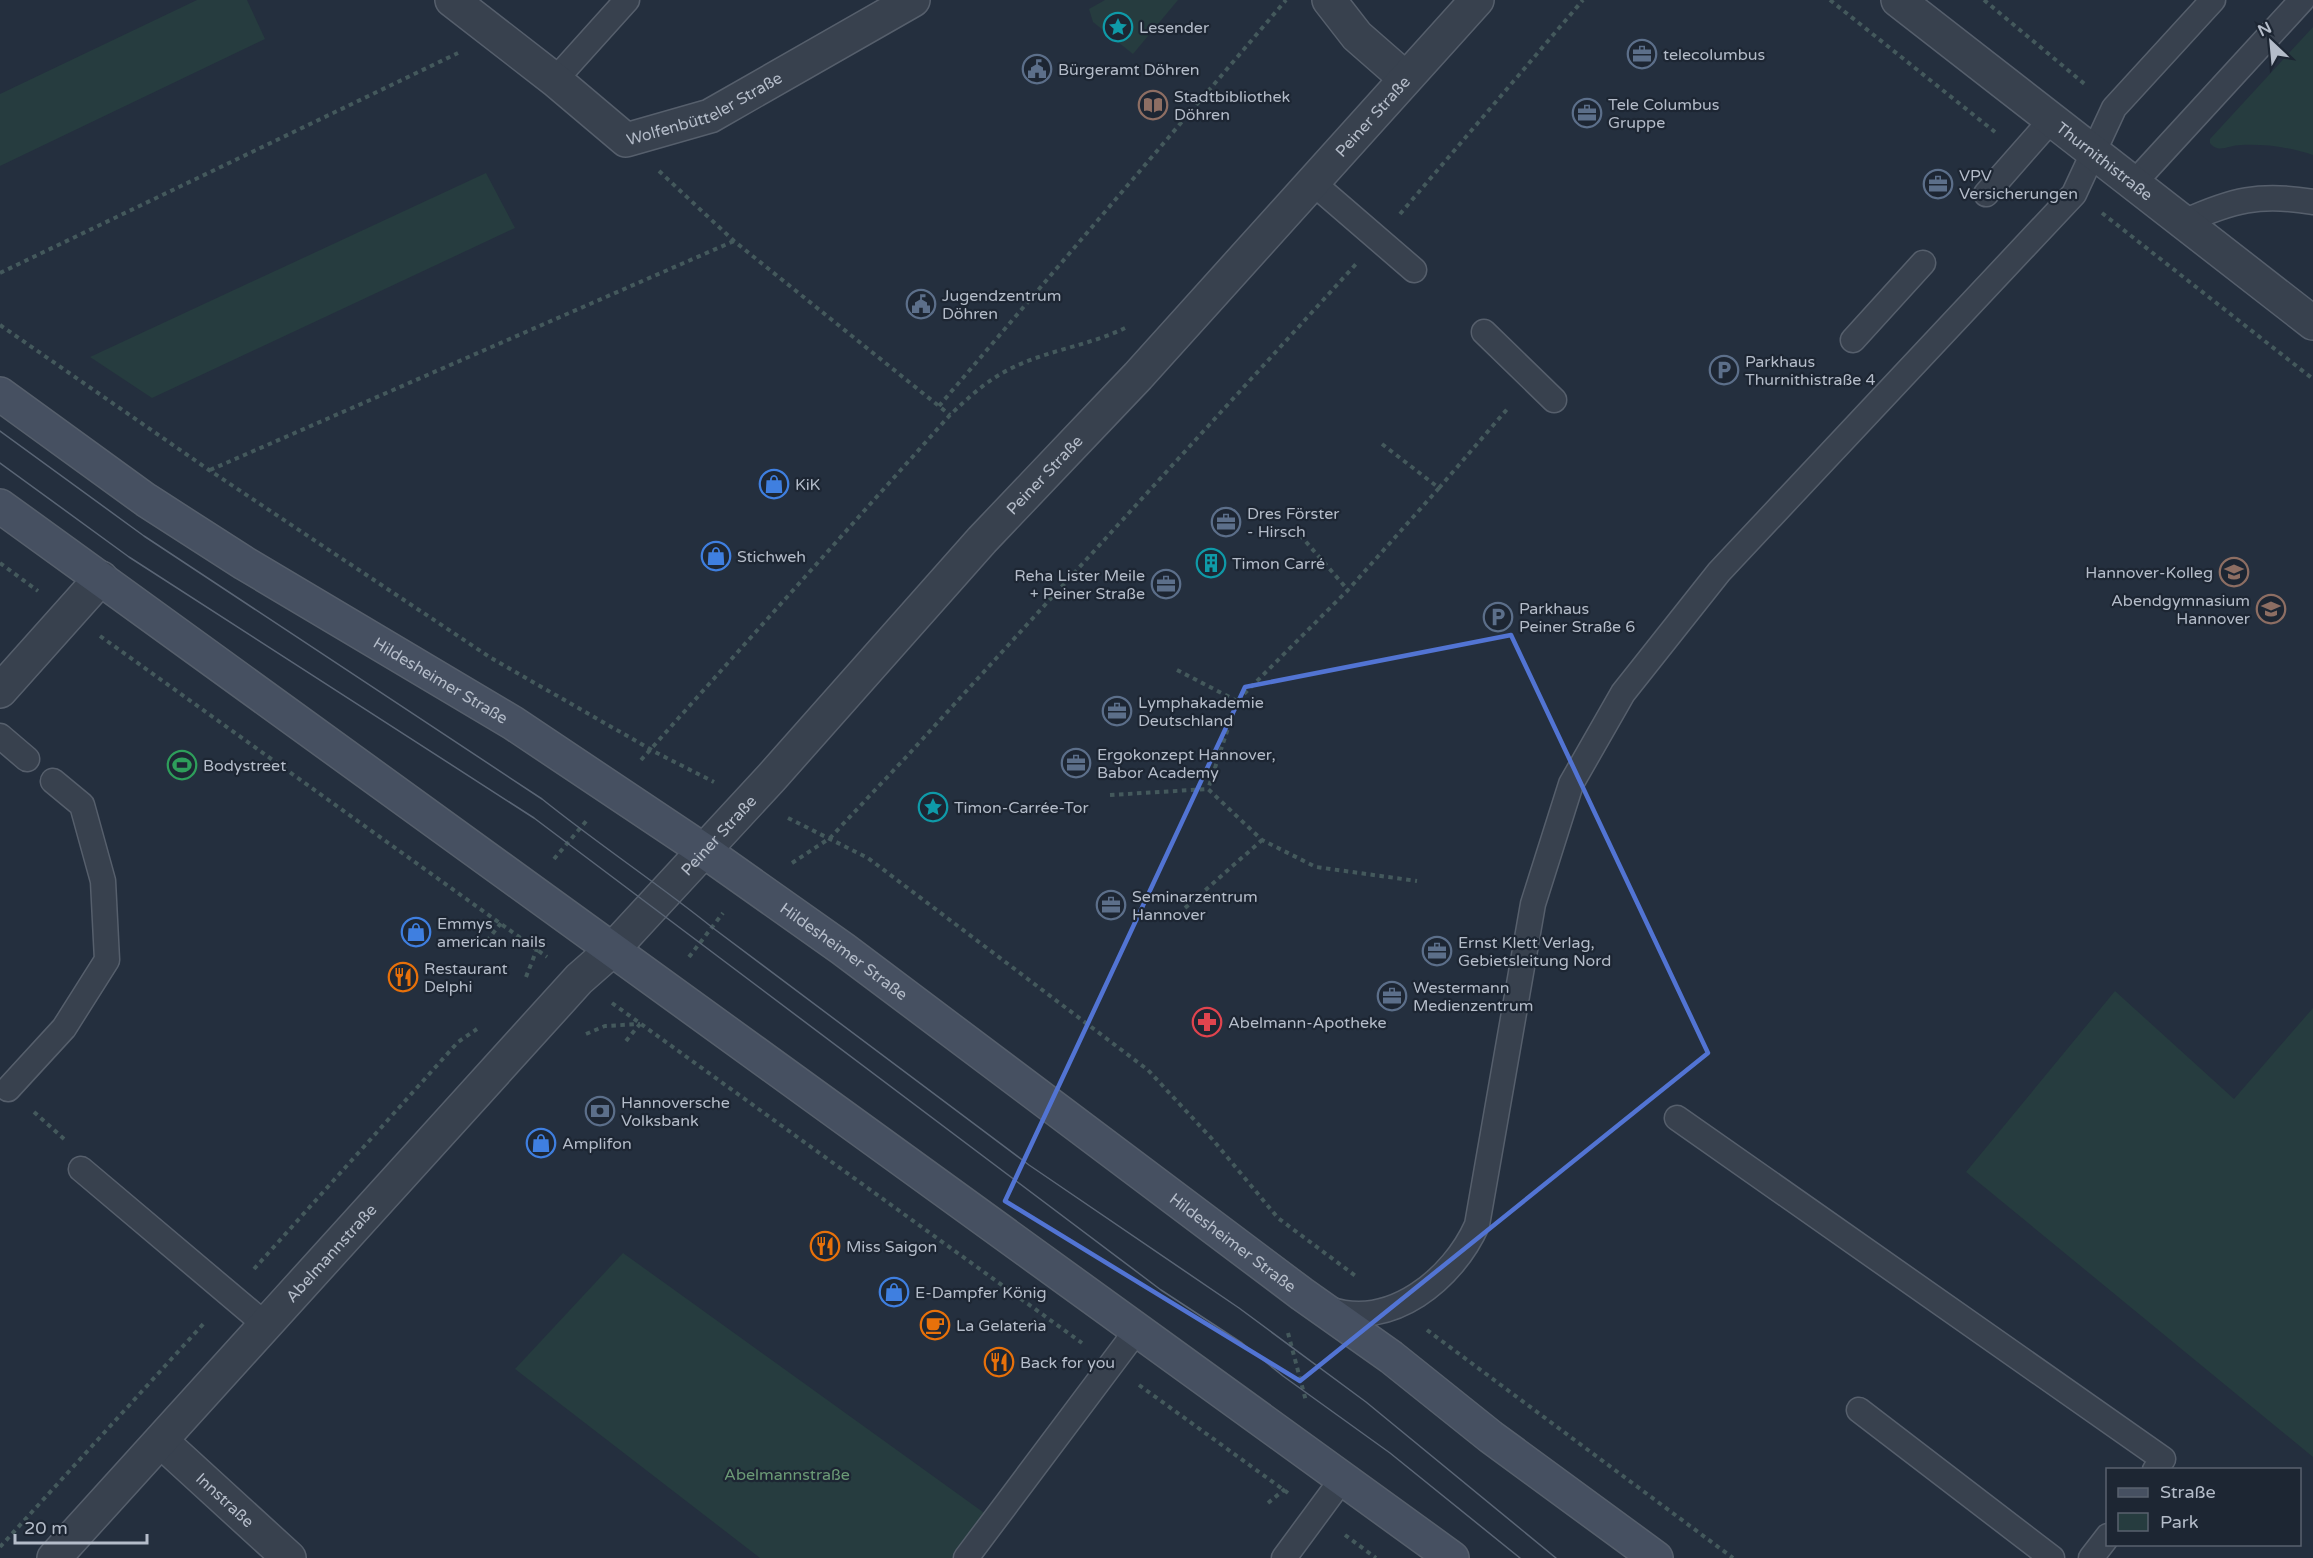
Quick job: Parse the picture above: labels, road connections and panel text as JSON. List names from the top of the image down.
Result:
{
  "streets": {
    "main road": ["Hildesheimer Straße"],
    "street": [
      "Wolfenbütteler Straße",
      "Peiner Straße",
      "Thurnithistraße",
      "Abelmannstraße",
      "Innstraße"
    ]
  },
  "crossings": [
    ["Peiner Straße", "Hildesheimer Straße"],
    ["Peiner Straße", "Abelmannstraße"],
    ["Abelmannstraße", "Innstraße"]
  ],
  "parks": ["Abelmannstraße"],
  "places": {
    "place": ["Lesender", "Timon-Carrée-Tor"],
    "office": [
      "telecolumbus",
      "Tele Columbus Gruppe",
      "VPV Versicherungen",
      "Dres Förster - Hirsch",
      "Reha Lister Meile + Peiner Straße",
      "Lymphakademie Deutschland",
      "Ergokonzept Hannover, Babor Academy",
      "Seminarzentrum Hannover",
      "Ernst Klett Verlag, Gebietsleitung Nord",
      "Westermann Medienzentrum"
    ],
    "public building": ["Bürgeramt Döhren", "Jugendzentrum Döhren"],
    "library": ["Stadtbibliothek Döhren"],
    "parking": ["Parkhaus Thurnithistraße 4", "Parkhaus Peiner Straße 6"],
    "shop": [
      "KiK",
      "Stichweh",
      "Emmys american nails",
      "Amplifon",
      "E-Dampfer König"
    ],
    "building": ["Timon Carré"],
    "school or university": ["Hannover-Kolleg", "Abendgymnasium Hannover"],
    "sports": ["Bodystreet"],
    "restaurant": ["Restaurant Delphi", "Miss Saigon", "Back for you"],
    "pharmacy": ["Abelmann-Apotheke"],
    "bank": ["Hannoversche Volksbank"],
    "cafe": ["La Gelaterìa"]
  },
  "legend": ["Straße", "Park"],
  "scale_bar": "20 m",
  "north": "top left"
}
